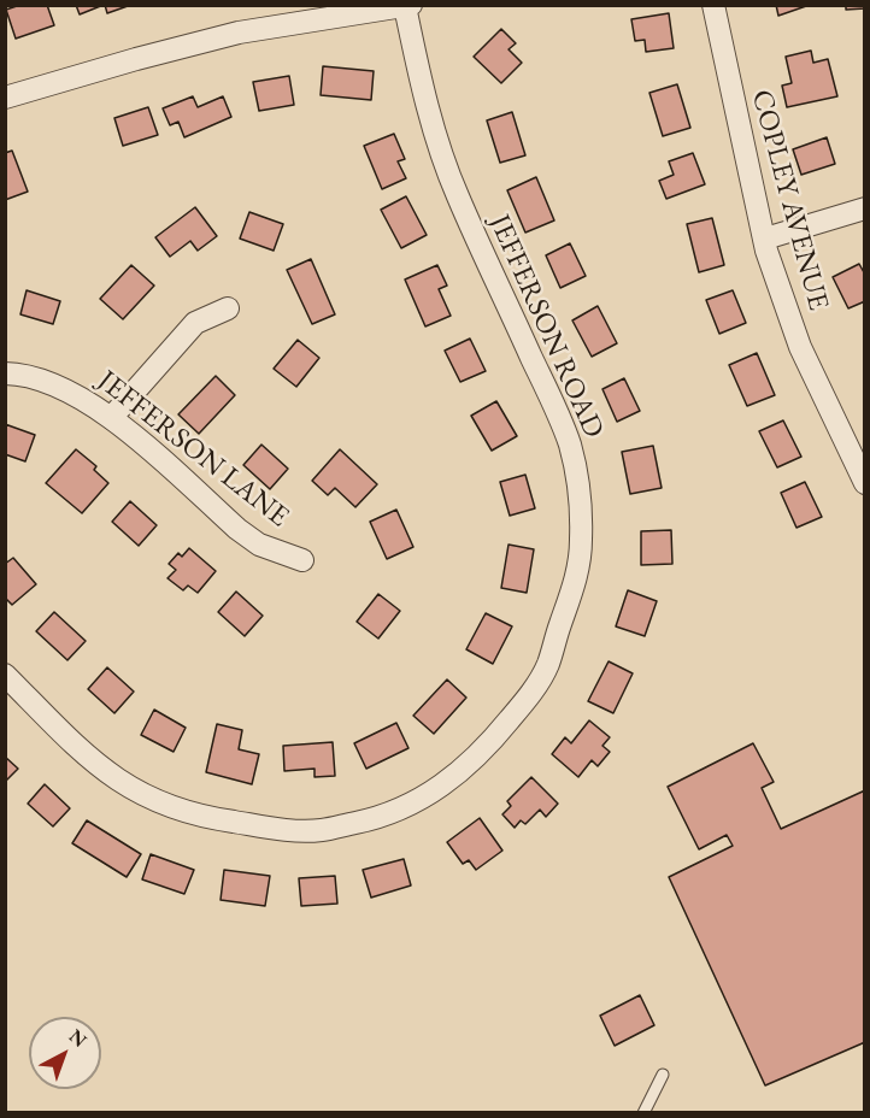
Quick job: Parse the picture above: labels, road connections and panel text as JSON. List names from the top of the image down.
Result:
{
  "streets": {
    "street": ["COPLEY AVENUE", "JEFFERSON ROAD", "JEFFERSON LANE"]
  },
  "north": "top right"
}
